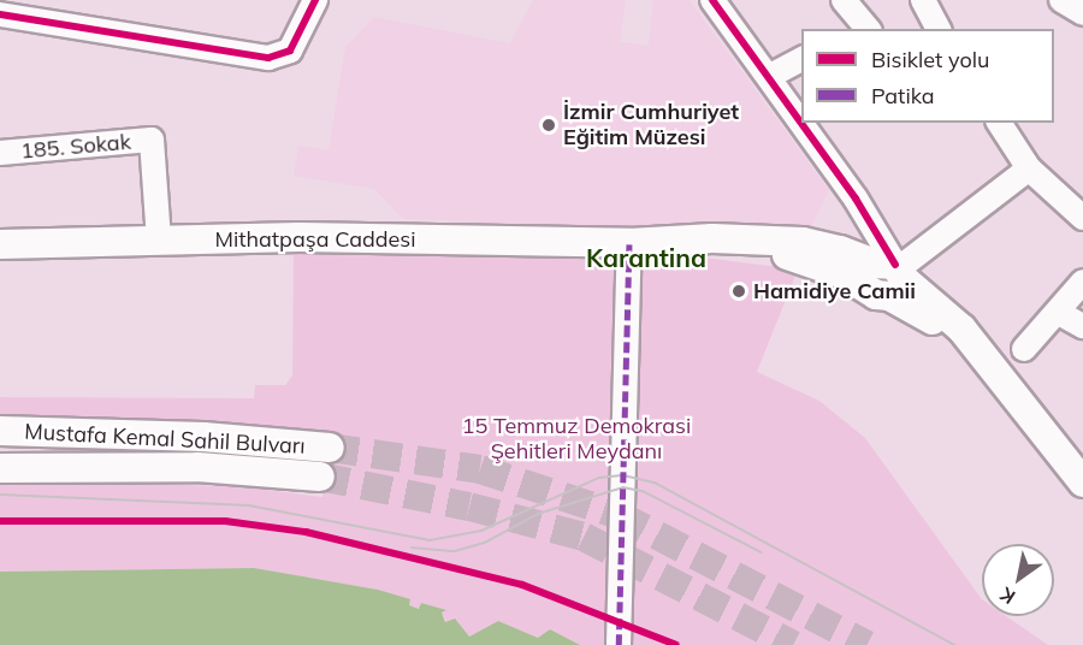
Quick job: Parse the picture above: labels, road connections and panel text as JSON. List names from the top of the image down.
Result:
{
  "streets": {
    "main road": ["Mithatpaşa Caddesi", "Mustafa Kemal Sahil Bulvarı"],
    "street": ["185. Sokak"]
  },
  "crossings": [
    ["185. Sokak", "Mithatpaşa Caddesi"]
  ],
  "districts": ["Karantina"],
  "parks": ["15 Temmuz Demokrasi Şehitleri Meydanı"],
  "places": ["İzmir Cumhuriyet Eğitim Müzesi", "Hamidiye Camii"],
  "legend": ["Bisiklet yolu", "Patika"],
  "north": "bottom left"
}
